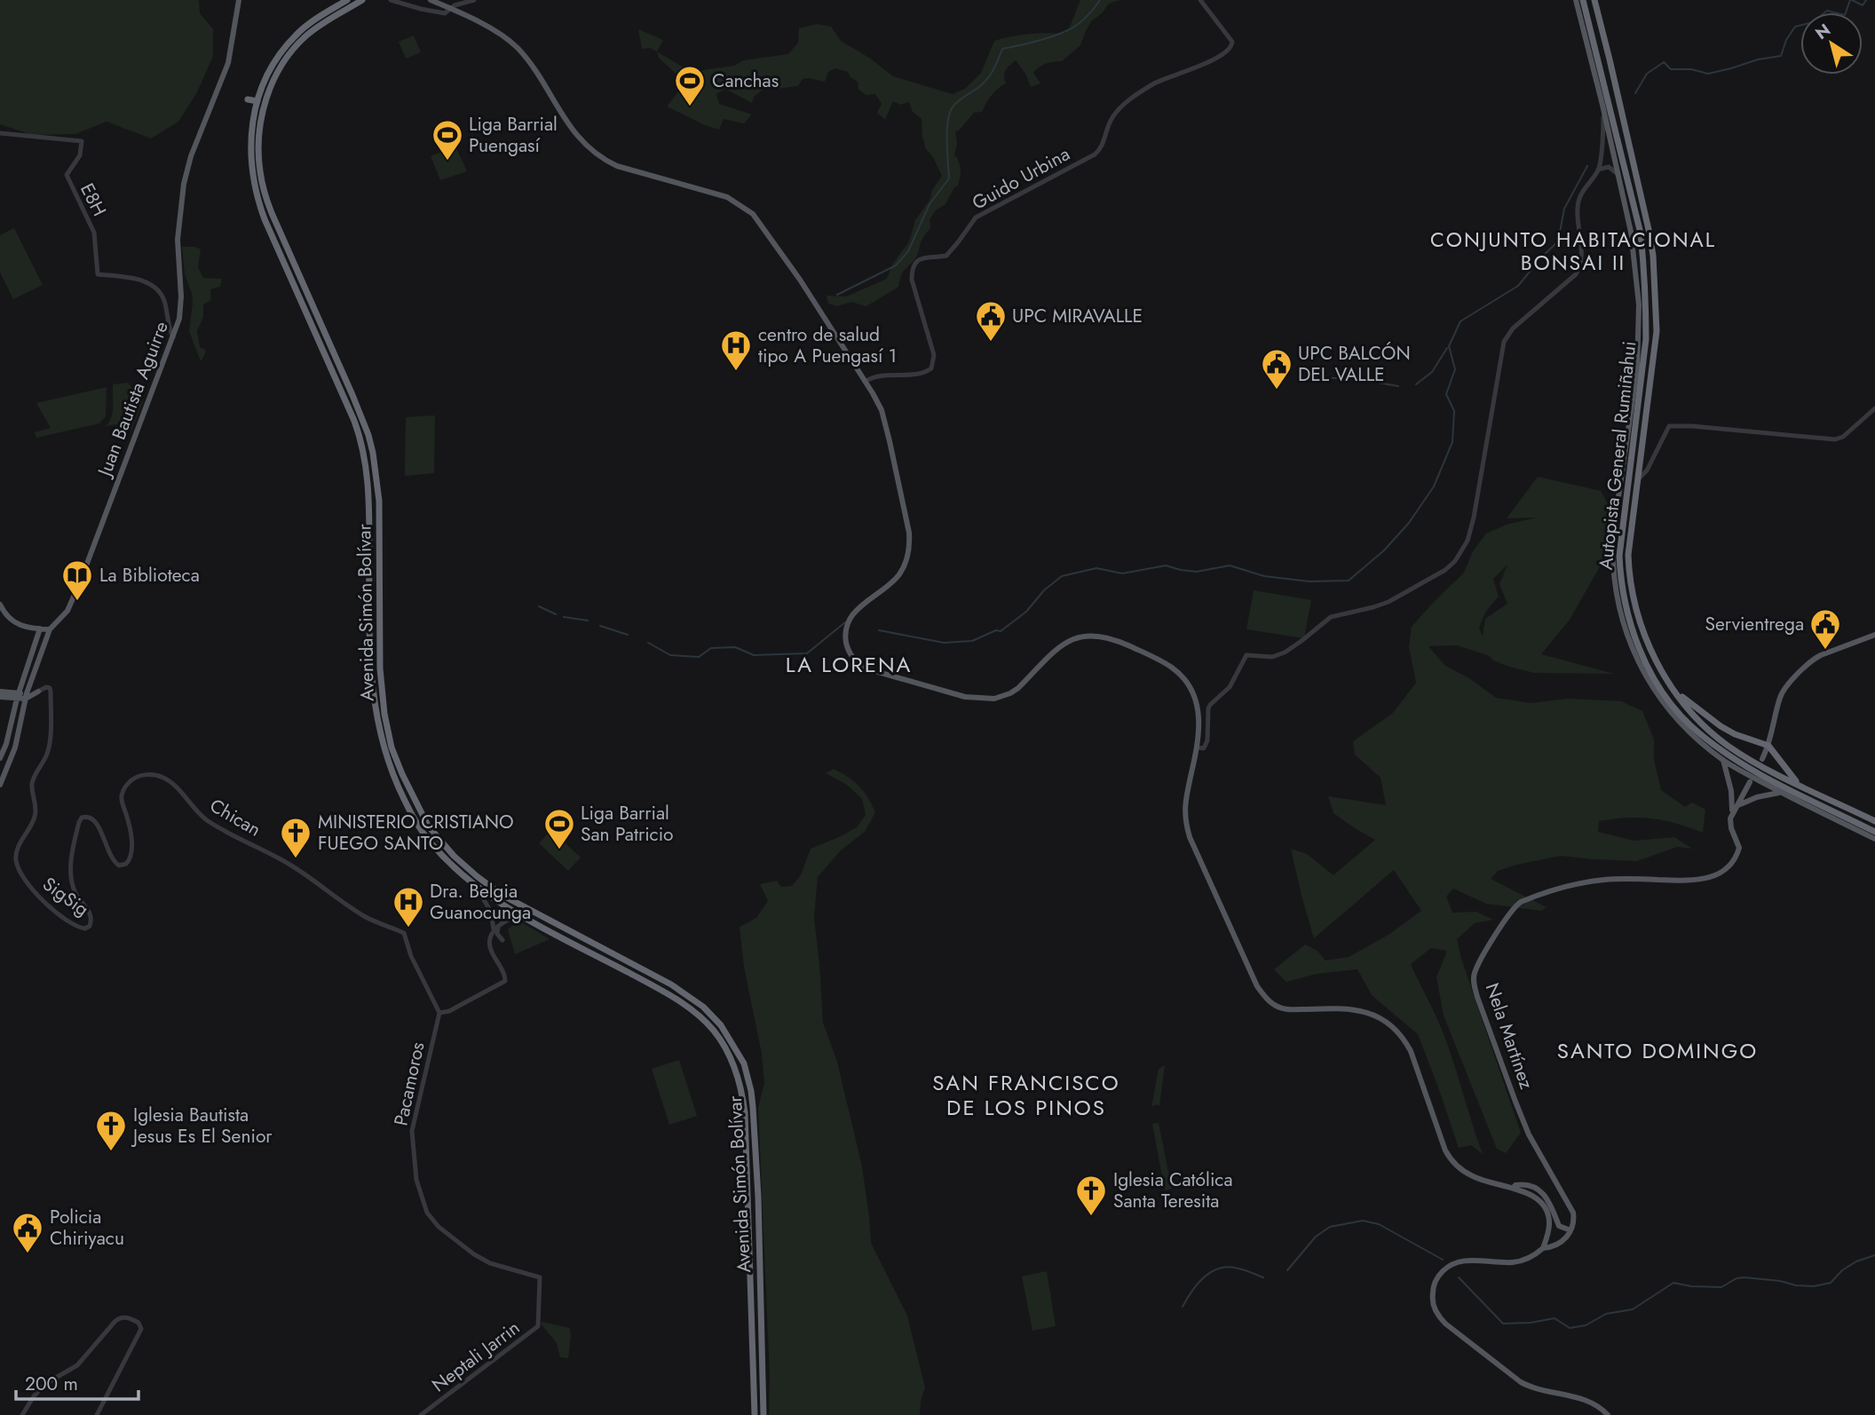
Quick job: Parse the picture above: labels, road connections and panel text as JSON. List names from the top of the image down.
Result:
{
  "streets": {
    "highway": ["Autopista General Rumiñahui", "Avenida Simón Bolívar"],
    "main road": ["Juan Bautista Aguirre", "Nela Martínez"],
    "street": [
      "Guido Urbina",
      "E8H",
      "Chican",
      "SigSig",
      "Pacamoros",
      "Neptali Jarrin"
    ]
  },
  "crossings": [
    ["E8H", "Juan Bautista Aguirre"],
    ["Chican", "SigSig"],
    ["Chican", "Pacamoros"],
    ["Pacamoros", "Neptali Jarrin"]
  ],
  "districts": [
    "CONJUNTO HABITACIONAL BONSAI II",
    "LA LORENA",
    "SANTO DOMINGO",
    "SAN FRANCISCO DE LOS PINOS"
  ],
  "places": {
    "sports": ["Canchas", "Liga Barrial Puengasí", "Liga Barrial San Patricio"],
    "public building": [
      "UPC MIRAVALLE",
      "UPC BALCÓN DEL VALLE",
      "Servientrega",
      "Policia Chiriyacu"
    ],
    "hospital": ["centro de salud tipo A Puengasí 1", "Dra. Belgia Guanocunga"],
    "library": ["La Biblioteca"],
    "church": ["MINISTERIO CRISTIANO FUEGO SANTO", "Iglesia Bautista Jesus Es El Senior", "Iglesia Católica Santa Teresita"]
  },
  "scale_bar": "200 m",
  "north": "top left"
}
